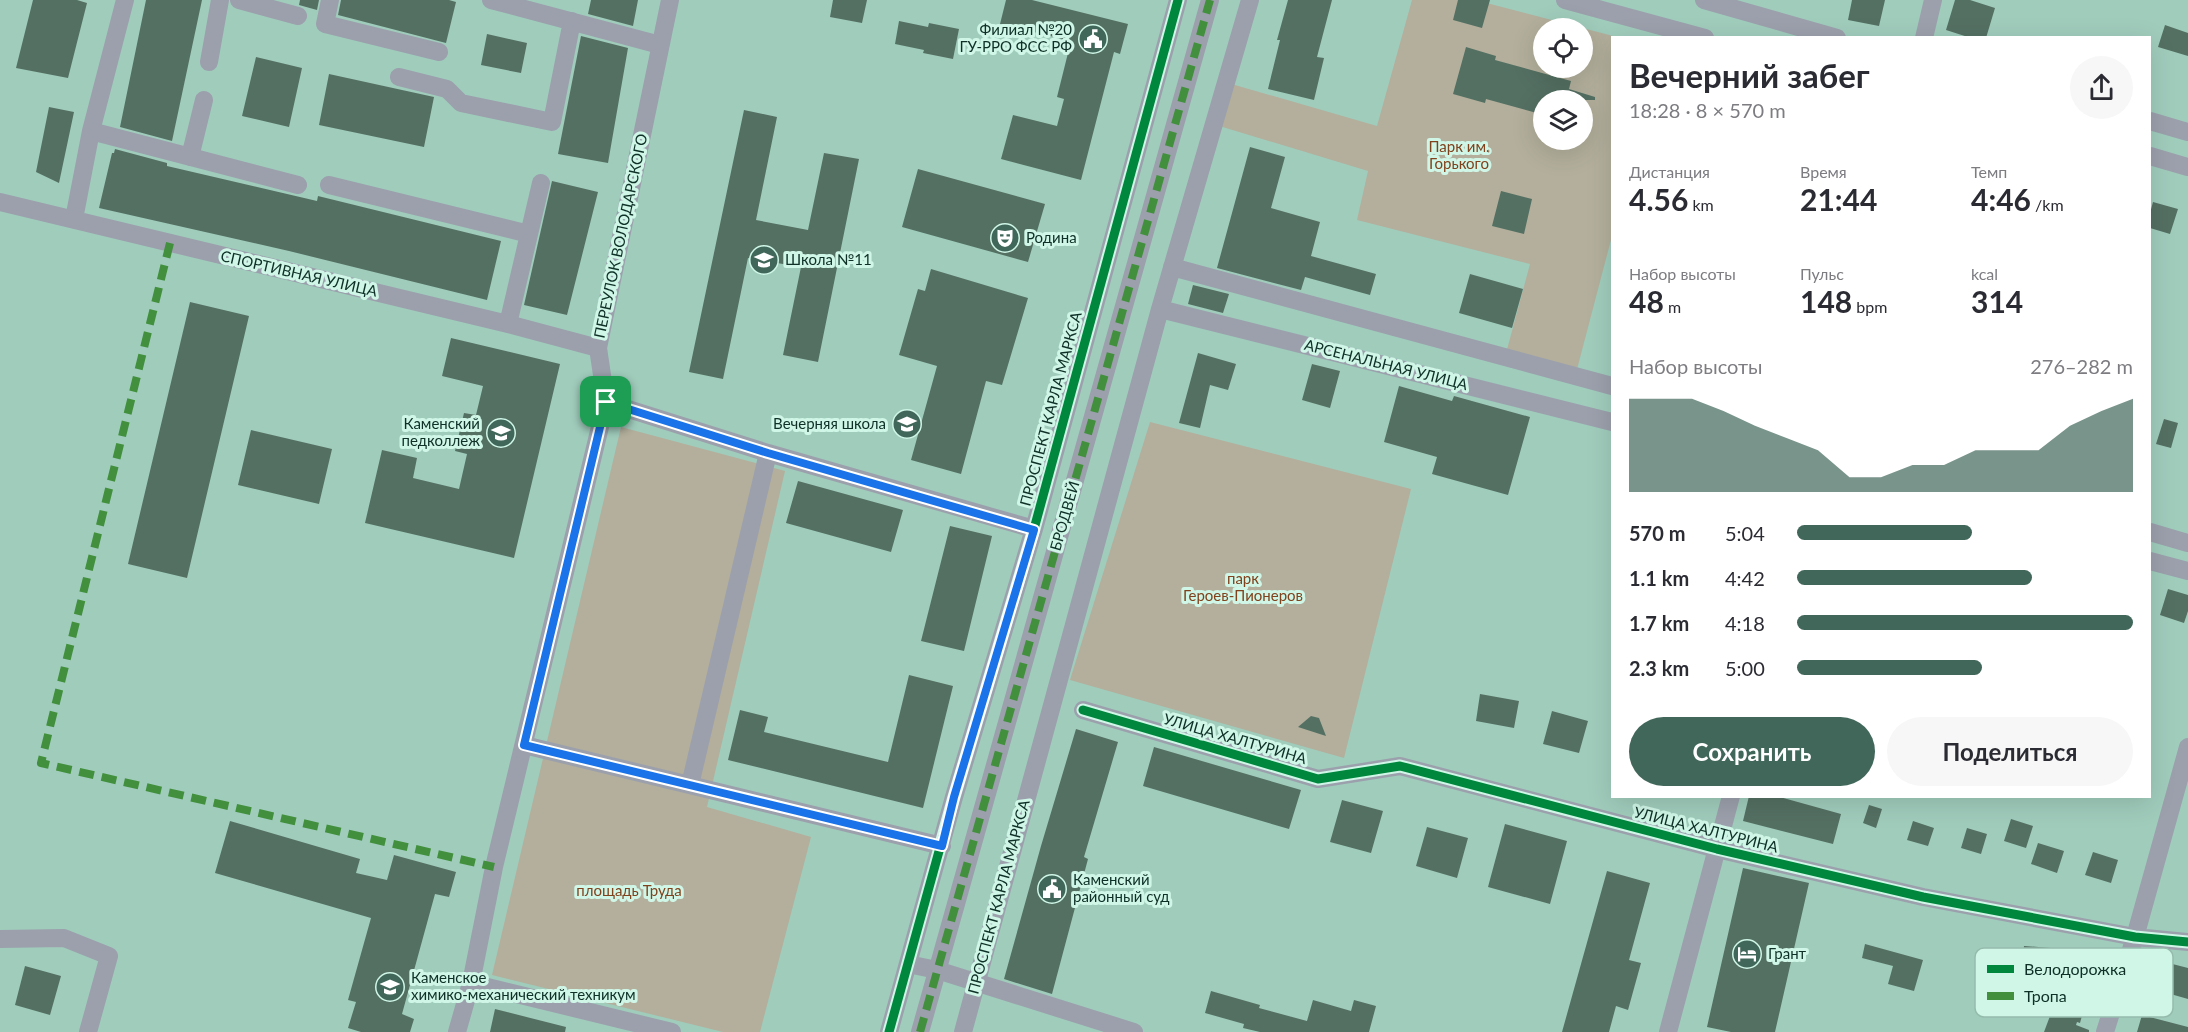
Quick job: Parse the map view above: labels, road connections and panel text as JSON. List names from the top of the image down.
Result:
{
  "streets": {
    "street": [
      "ПЕРЕУЛОК ВОЛОДАРСКОГО",
      "СПОРТИВНАЯ УЛИЦА",
      "АРСЕНАЛЬНАЯ УЛИЦА",
      "ПРОСПЕКТ КАРЛА МАРКСА",
      "БРОДВЕЙ",
      "УЛИЦА ХАЛТУРИНА"
    ]
  },
  "crossings": [
    ["ПЕРЕУЛОК ВОЛОДАРСКОГО", "СПОРТИВНАЯ УЛИЦА"],
    ["АРСЕНАЛЬНАЯ УЛИЦА", "ПРОСПЕКТ КАРЛА МАРКСА"]
  ],
  "parks": ["Парк им. Горького", "парк Героев-Пионеров", "площадь Труда"],
  "places": {
    "public building": ["Филиал №20 ГУ-РРО ФСС РФ", "Каменский районный суд"],
    "theatre": ["Родина"],
    "school or university": [
      "Школа №11",
      "Вечерняя школа",
      "Каменский педколлеж",
      "Каменское химико-механический техникум"
    ],
    "hotel": ["Грант"]
  },
  "legend": ["Велодорожка", "Тропа"],
  "page": {
    "heading": ["Вечерний забег", "18:28 · 8 × 570 m"],
    "stats": [
      ["Дистанция", "4.56 km"],
      ["Время", "21:44"],
      ["Темп", "4:46 /km"],
      ["Набор высоты", "48 m"],
      ["Пульс", "148 bpm"],
      ["kcal", "314"]
    ],
    "chart": ["Набор высоты", "276–282 m"],
    "list": [
      {
        "name": "570 m",
        "note": "5:04"
      },
      {
        "name": "1.1 km",
        "note": "4:42"
      },
      {
        "name": "1.7 km",
        "note": "4:18"
      },
      {
        "name": "2.3 km",
        "note": "5:00"
      }
    ],
    "buttons": ["Сохранить", "Поделиться"]
  }
}
